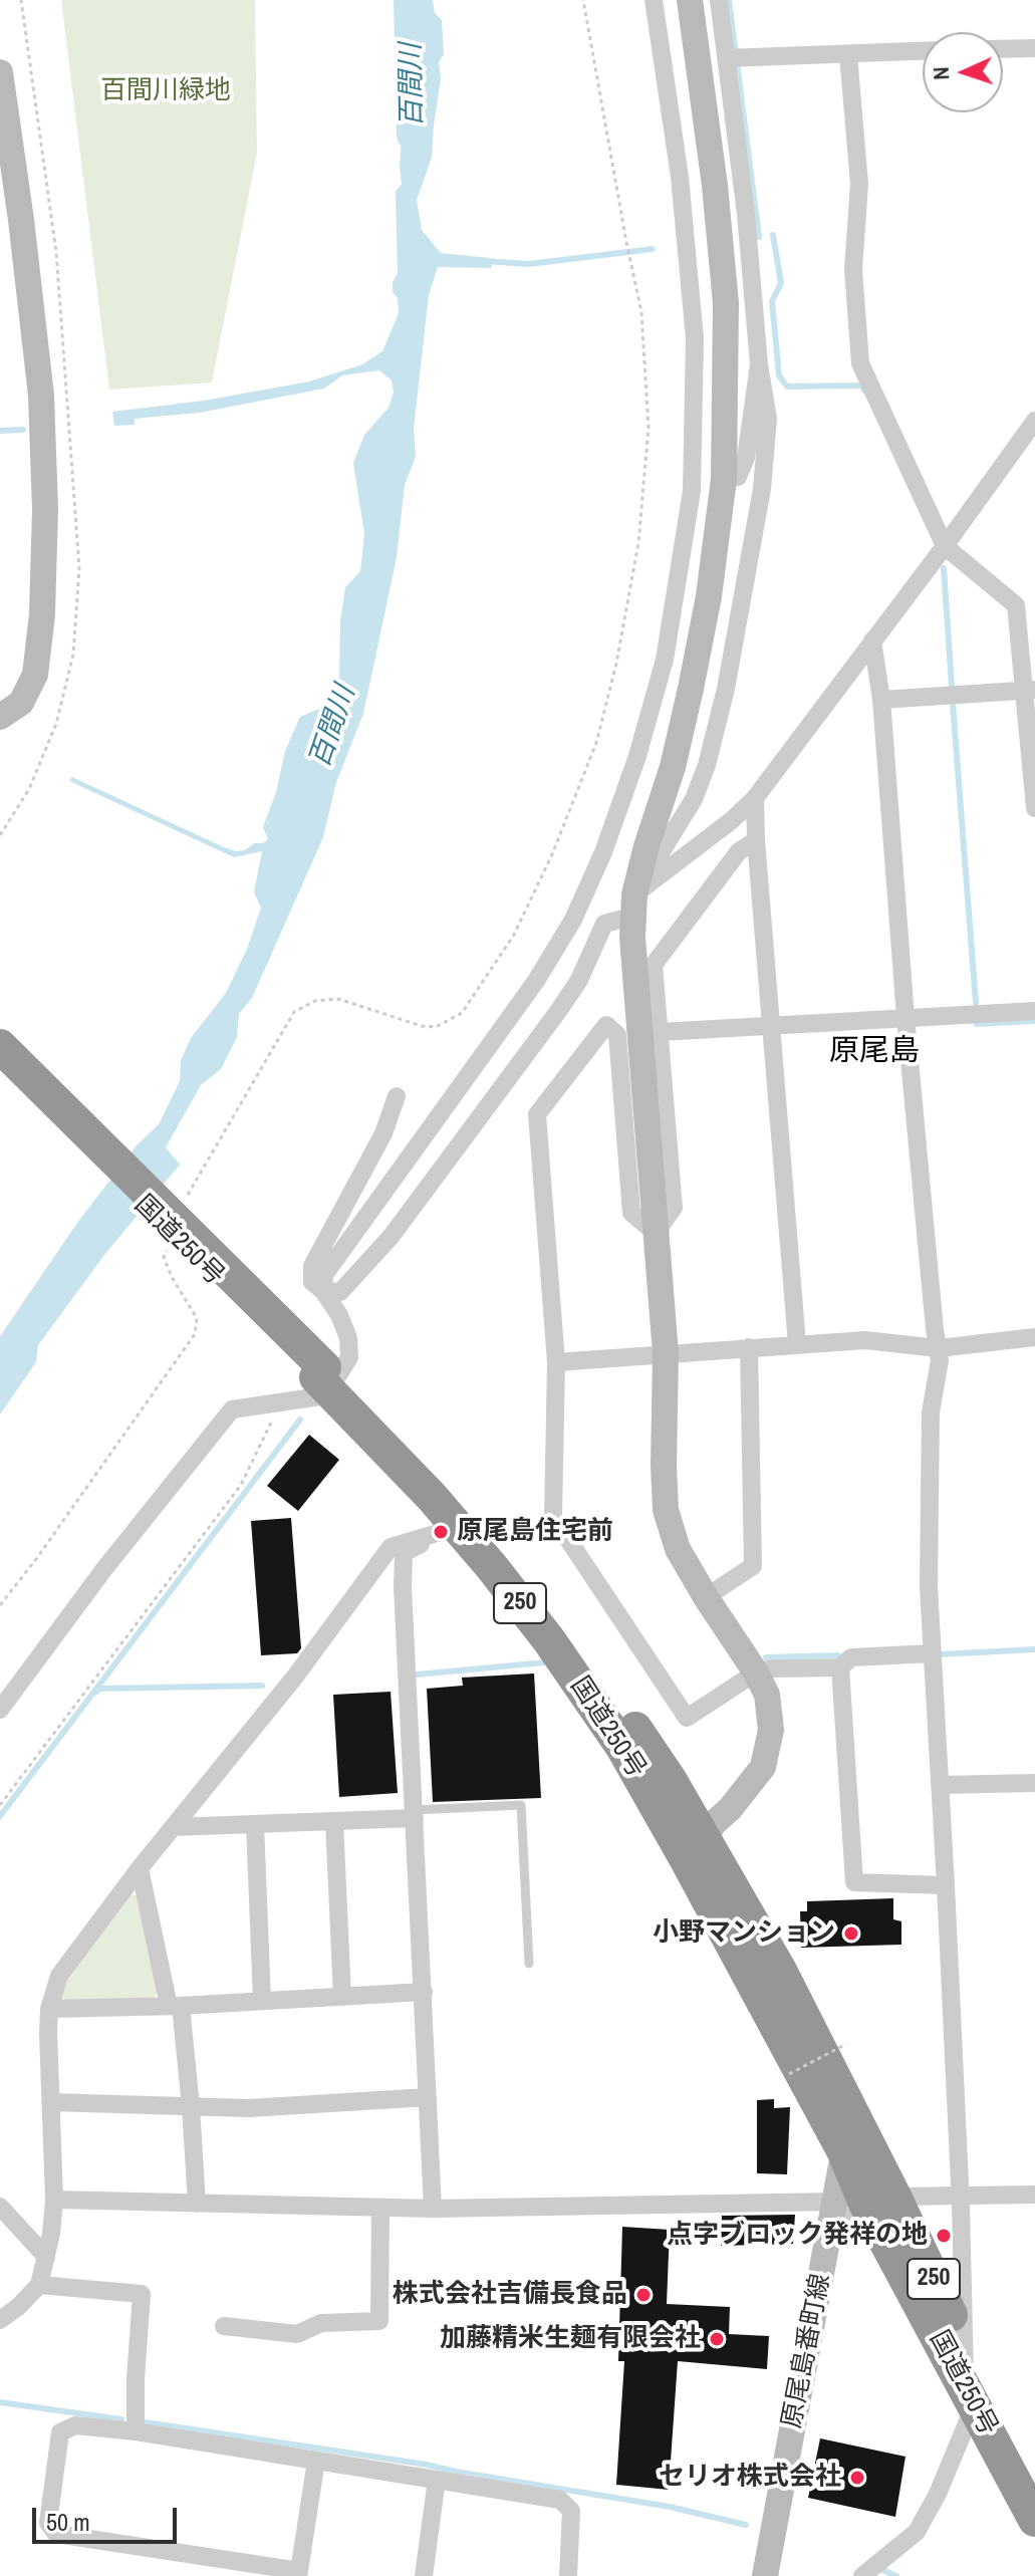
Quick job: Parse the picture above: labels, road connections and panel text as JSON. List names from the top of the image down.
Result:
{
  "streets": {
    "highway": ["国道250号", "250"],
    "street": ["原尾島番町線"]
  },
  "crossings": [
    ["国道250号", "原尾島番町線"]
  ],
  "districts": ["原尾島"],
  "water": ["百間川"],
  "parks": ["百間川緑地"],
  "places": [
    "原尾島住宅前",
    "小野マンション",
    "点字ブロック発祥の地",
    "株式会社吉備長食品",
    "加藤精米生麺有限会社",
    "セリオ株式会社"
  ],
  "scale_bar": "50 m",
  "north": "left"
}
